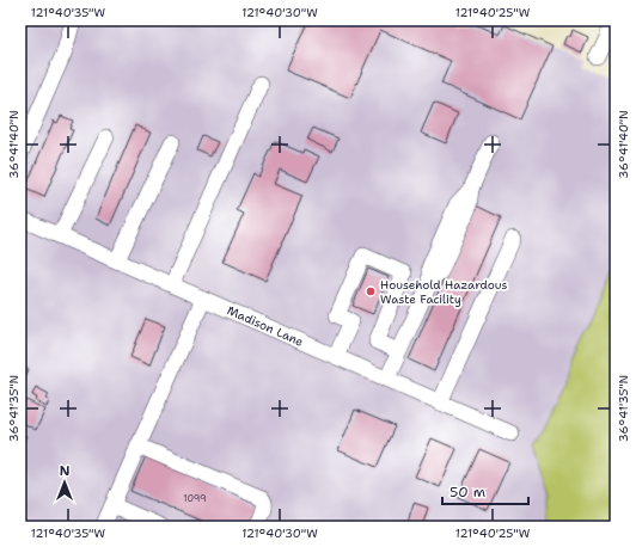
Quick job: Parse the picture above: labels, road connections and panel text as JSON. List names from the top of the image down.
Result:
{
  "streets": {
    "street": ["Madison Lane"]
  },
  "places": ["Household Hazardous Waste Facility"],
  "house_numbers": ["1099"],
  "scale_bar": "50 m",
  "north": "top",
  "coordinates": [
    "121°40'35\"W",
    "121°40'30\"W",
    "121°40'25\"W",
    "36°41'40\"N",
    "36°41'35\"N"
  ]
}
